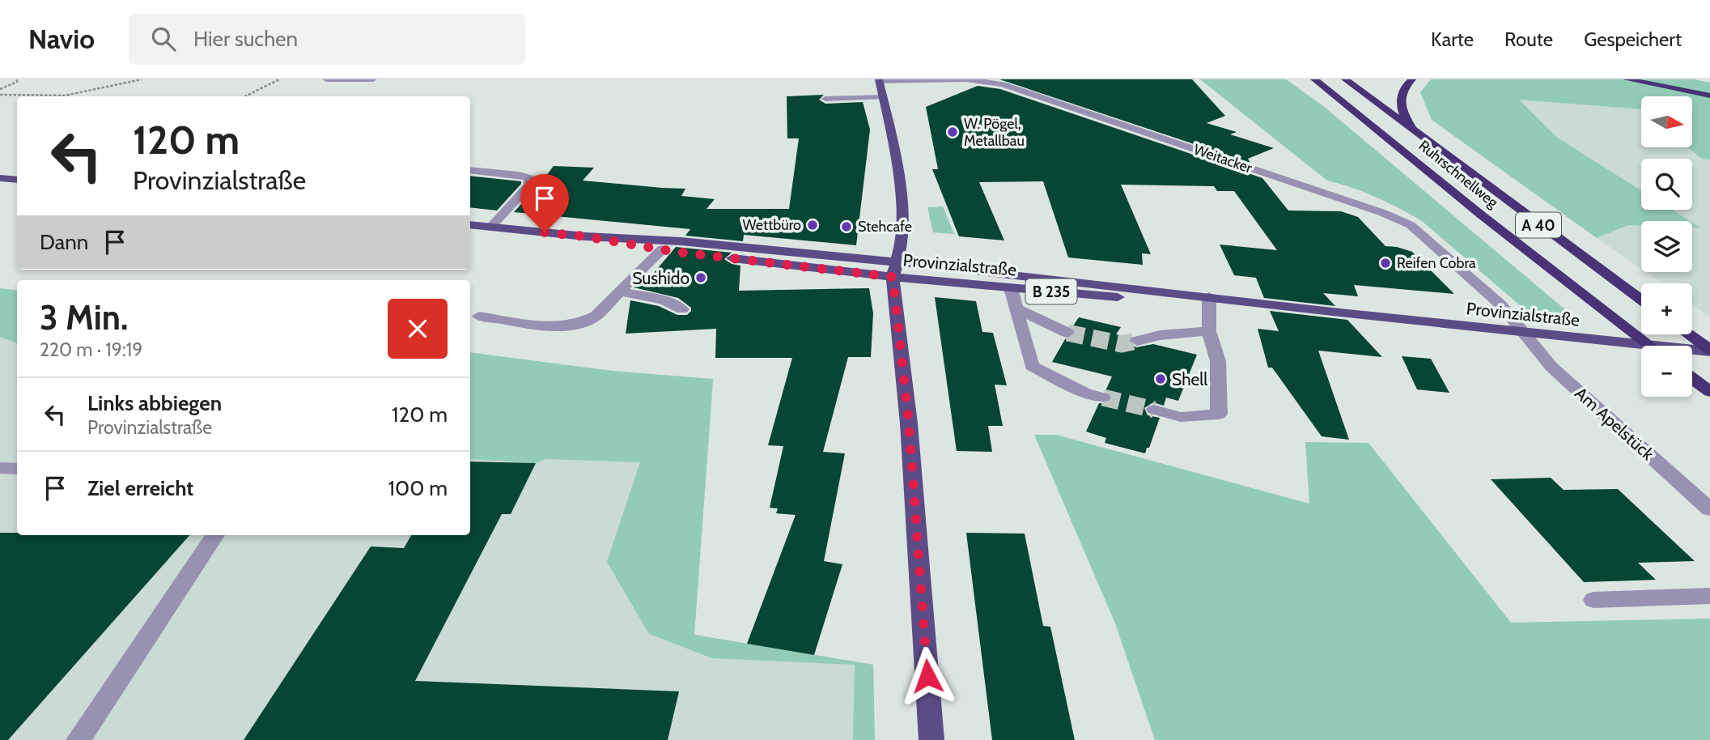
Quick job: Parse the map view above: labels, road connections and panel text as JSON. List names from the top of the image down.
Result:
{
  "streets": {
    "highway": ["Ruhrschnellweg", "A 40"],
    "main road": ["Provinzialstraße", "B 235"],
    "street": ["Weitacker", "Am Apelstück"]
  },
  "crossings": [
    ["Weitacker", "Provinzialstraße"],
    ["Weitacker", "Am Apelstück"],
    ["Provinzialstraße", "Am Apelstück"]
  ],
  "places": [
    "W. Pögel, Metallbau",
    "Wettbüro",
    "Stehcafe",
    "Reifen Cobra",
    "Sushido",
    "Shell"
  ],
  "north": "right",
  "page": {
    "header": "Navio",
    "search": "Hier suchen",
    "nav": ["Karte", "Route", "Gespeichert"],
    "map_buttons": ["+", "−"],
    "turn": ["120 m", "Provinzialstraße"],
    "then": "Dann",
    "heading": ["3 Min.", "220 m · 19:19"],
    "list": [
      {
        "name": "Links abbiegen",
        "note": "Provinzialstraße",
        "value": "120 m"
      },
      {
        "name": "Ziel erreicht",
        "value": "100 m"
      }
    ]
  }
}
